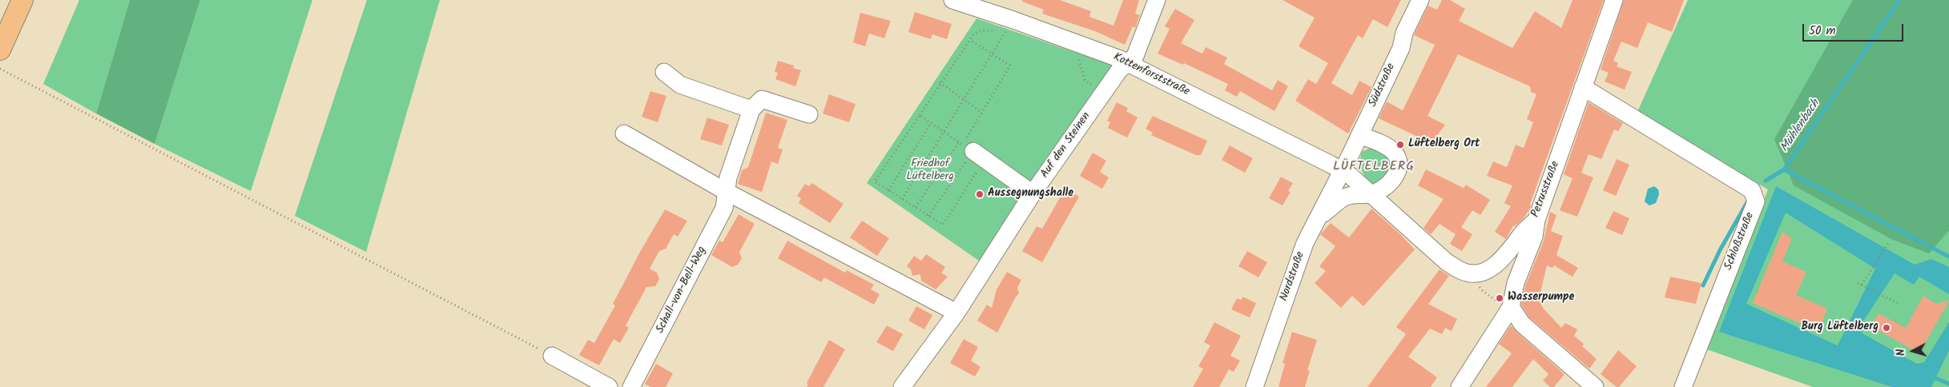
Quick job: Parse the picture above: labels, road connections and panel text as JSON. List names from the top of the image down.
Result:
{
  "streets": {
    "street": [
      "Kottenforststraße",
      "Südstraße",
      "Auf den Steinen",
      "Petrusstraße",
      "Schloßstraße",
      "Nordstraße",
      "Schall-von-Bell-Weg"
    ]
  },
  "crossings": [
    ["Kottenforststraße", "Südstraße"],
    ["Kottenforststraße", "Auf den Steinen"],
    ["Kottenforststraße", "Petrusstraße"],
    ["Kottenforststraße", "Nordstraße"],
    ["Südstraße", "Petrusstraße"],
    ["Südstraße", "Nordstraße"],
    ["Petrusstraße", "Schloßstraße"],
    ["Petrusstraße", "Nordstraße"]
  ],
  "districts": ["LÜFTELBERG"],
  "water": ["Mühlenbach"],
  "parks": ["Friedhof Lüftelberg"],
  "places": [
    "Lüftelberg Ort",
    "Aussegnungshalle",
    "Wasserpumpe",
    "Burg Lüftelberg"
  ],
  "scale_bar": "50 m",
  "north": "left"
}
